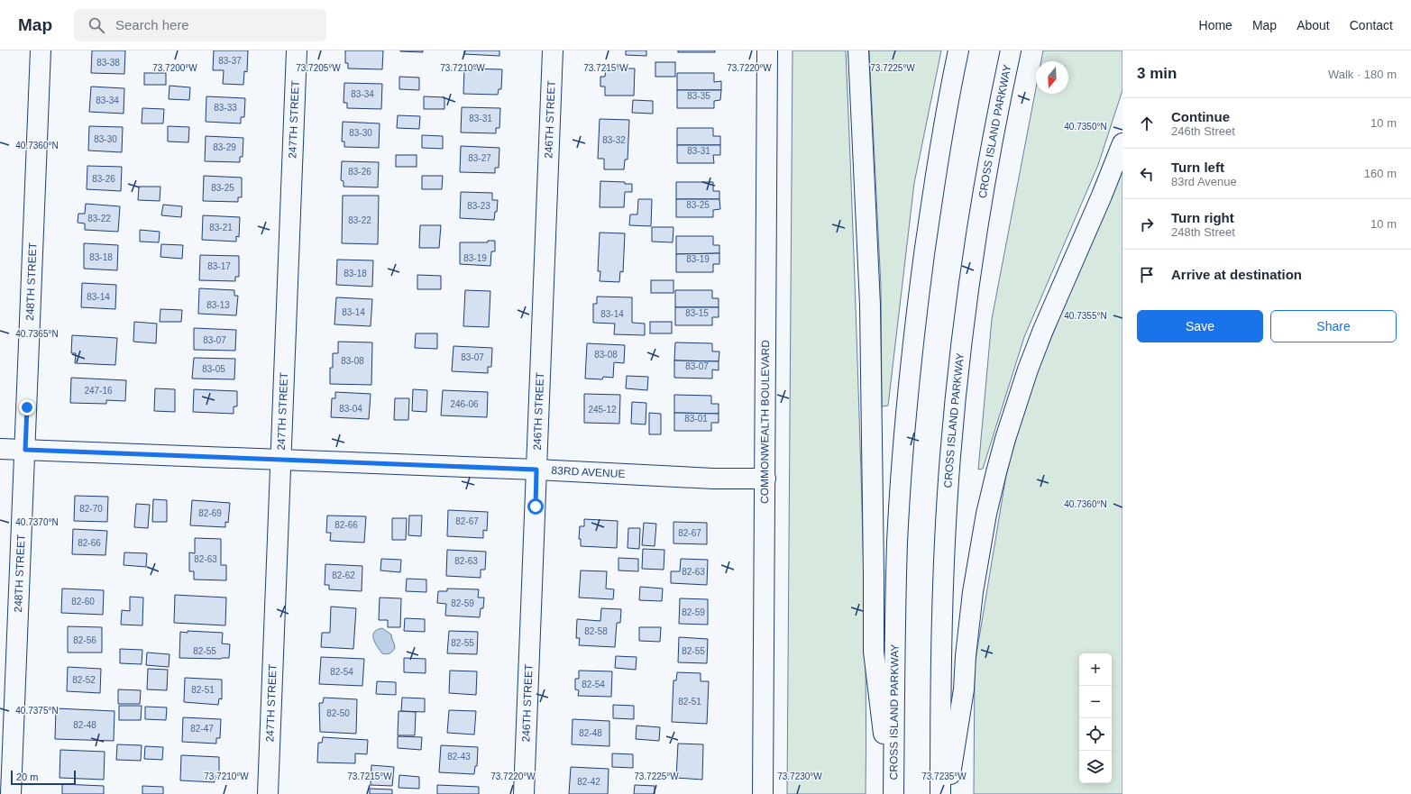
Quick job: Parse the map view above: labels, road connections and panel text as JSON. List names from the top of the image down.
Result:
{
  "streets": {
    "main road": [
      "247TH STREET",
      "246TH STREET",
      "CROSS ISLAND PARKWAY",
      "248TH STREET",
      "COMMONWEALTH BOULEVARD",
      "83RD AVENUE"
    ]
  },
  "crossings": [
    ["247TH STREET", "83RD AVENUE"],
    ["246TH STREET", "83RD AVENUE"],
    ["248TH STREET", "83RD AVENUE"],
    ["COMMONWEALTH BOULEVARD", "83RD AVENUE"]
  ],
  "house_numbers": [
    "83-37",
    "83-38",
    "83-34",
    "83-35",
    "83-34",
    "83-33",
    "83-31",
    "83-30",
    "83-30",
    "83-32",
    "83-29",
    "83-31",
    "83-27",
    "83-26",
    "83-26",
    "83-25",
    "83-25",
    "83-23",
    "83-22",
    "83-22",
    "83-21",
    "83-18",
    "83-19",
    "83-19",
    "83-17",
    "83-18",
    "83-14",
    "83-13",
    "83-14",
    "83-15",
    "83-14",
    "83-07",
    "83-08",
    "83-07",
    "83-08",
    "83-07",
    "83-05",
    "247-16",
    "246-06",
    "83-04",
    "245-12",
    "83-01",
    "82-70",
    "82-69",
    "82-67",
    "82-66",
    "82-67",
    "82-66",
    "82-63",
    "82-63",
    "82-63",
    "82-62",
    "82-60",
    "82-59",
    "82-59",
    "82-58",
    "82-56",
    "82-55",
    "82-55",
    "82-55",
    "82-54",
    "82-52",
    "82-54",
    "82-51",
    "82-51",
    "82-50",
    "82-48",
    "82-47",
    "82-48",
    "82-43",
    "82-42"
  ],
  "scale_bar": "20 m",
  "north": "bottom",
  "page": {
    "header": "Map",
    "search": "Search here",
    "nav": [
      "Home",
      "Map",
      "About",
      "Contact"
    ],
    "heading": ["3 min", "Walk · 180 m"],
    "list": [
      ["Continue", "246th Street", "10 m"],
      ["Turn left", "83rd Avenue", "160 m"],
      ["Turn right", "248th Street", "10 m"],
      "Arrive at destination"
    ],
    "buttons": ["Save", "Share"],
    "map_buttons": ["+", "−"],
    "scale": "20 m"
  },
  "coordinates": [
    "73.7200°W",
    "73.7205°W",
    "73.7210°W",
    "73.7215°W",
    "73.7220°W",
    "73.7225°W",
    "40.7350°N",
    "40.7360°N",
    "40.7355°N",
    "40.7365°N",
    "40.7370°N",
    "40.7375°N",
    "73.7235°W",
    "73.7230°W"
  ]
}
